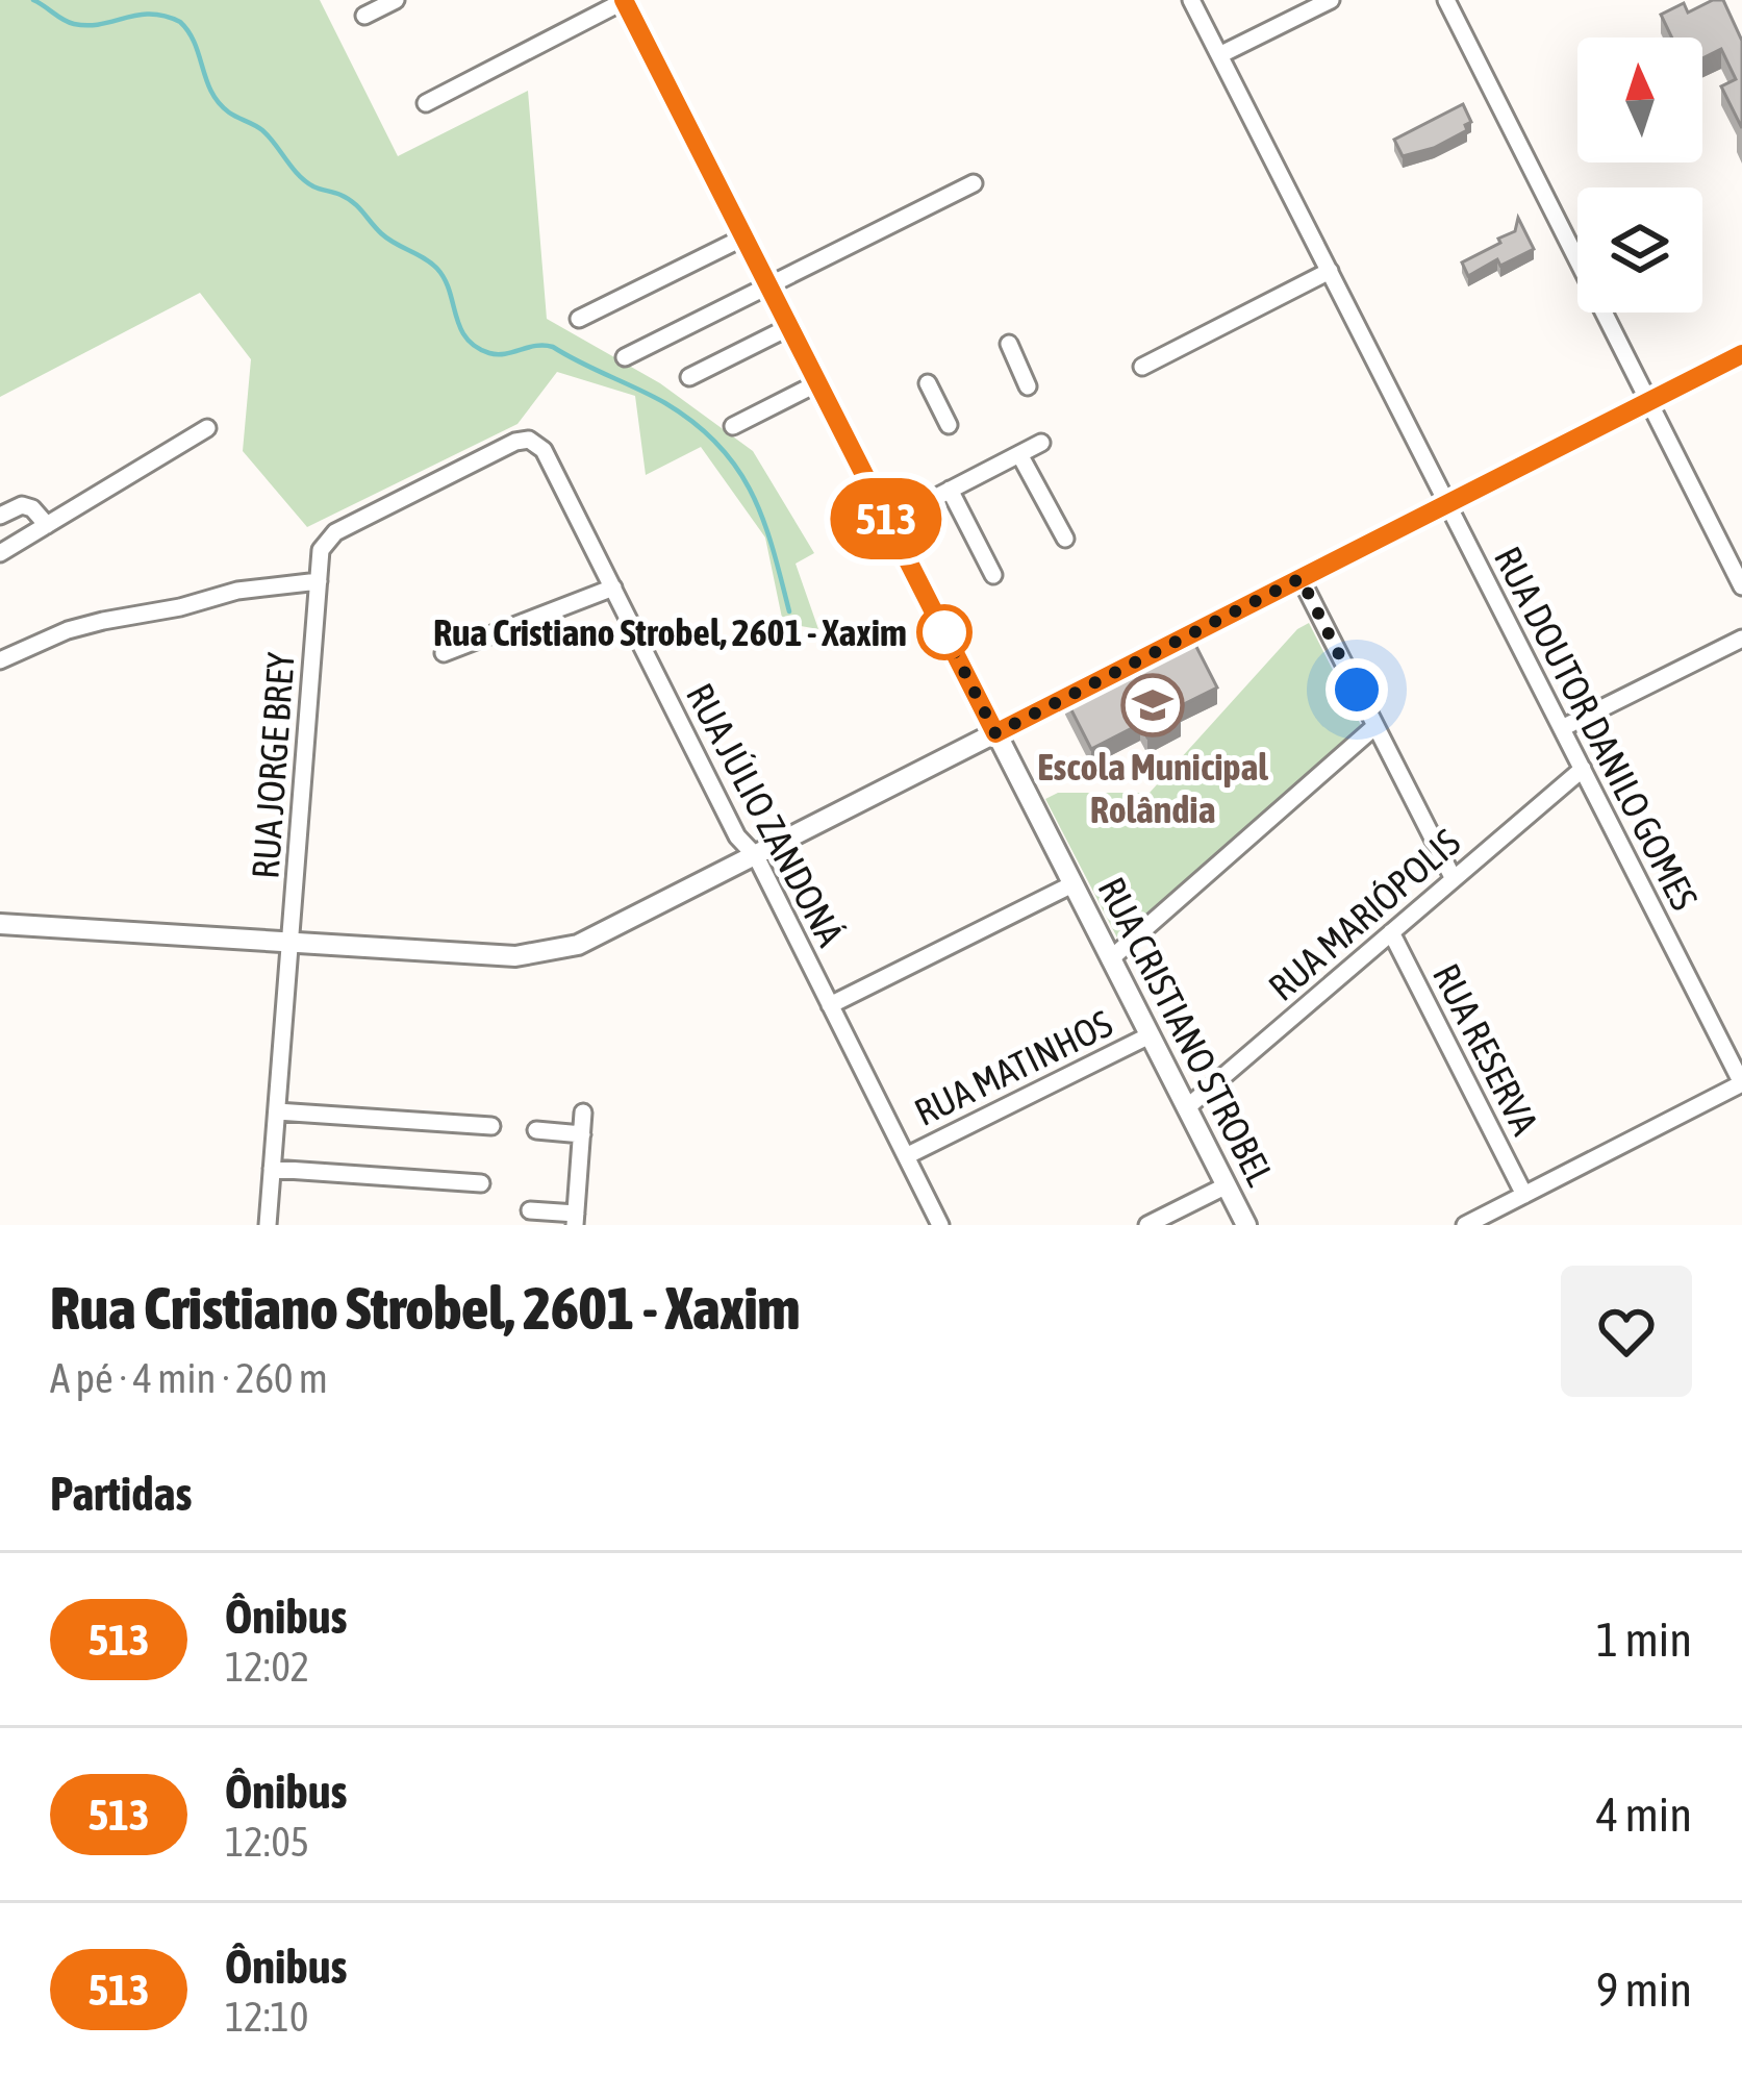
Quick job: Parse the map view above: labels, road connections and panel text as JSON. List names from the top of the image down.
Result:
{
  "streets": {
    "main road": ["RUA CRISTIANO STROBEL"],
    "street": [
      "RUA DOUTOR DANILO GOMES",
      "RUA JORGE BREY",
      "RUA JÚLIO ZANDONÁ",
      "RUA MARIÓPOLIS",
      "RUA RESERVA",
      "RUA MATINHOS"
    ]
  },
  "crossings": [
    ["RUA DOUTOR DANILO GOMES", "RUA MARIÓPOLIS"],
    ["RUA JORGE BREY", "RUA JÚLIO ZANDONÁ"],
    ["RUA JÚLIO ZANDONÁ", "RUA MATINHOS"],
    ["RUA MARIÓPOLIS", "RUA CRISTIANO STROBEL"],
    ["RUA MARIÓPOLIS", "RUA RESERVA"],
    ["RUA CRISTIANO STROBEL", "RUA MATINHOS"]
  ],
  "places": {
    "other": ["Rua Cristiano Strobel, 2601 - Xaxim"],
    "school or university": ["Escola Municipal Rolândia"]
  },
  "lines": ["bus line 513"],
  "north": "top",
  "page": {
    "on_map": "513",
    "heading": [
      ["Rua Cristiano Strobel, 2601 - Xaxim", "A pé · 4 min · 260 m"],
      "Partidas"
    ],
    "list": [
      {
        "mark": "513",
        "name": "Ônibus",
        "note": "12:02",
        "value": "1 min"
      },
      {
        "mark": "513",
        "name": "Ônibus",
        "note": "12:05",
        "value": "4 min"
      },
      {
        "mark": "513",
        "name": "Ônibus",
        "note": "12:10",
        "value": "9 min"
      }
    ]
  }
}
